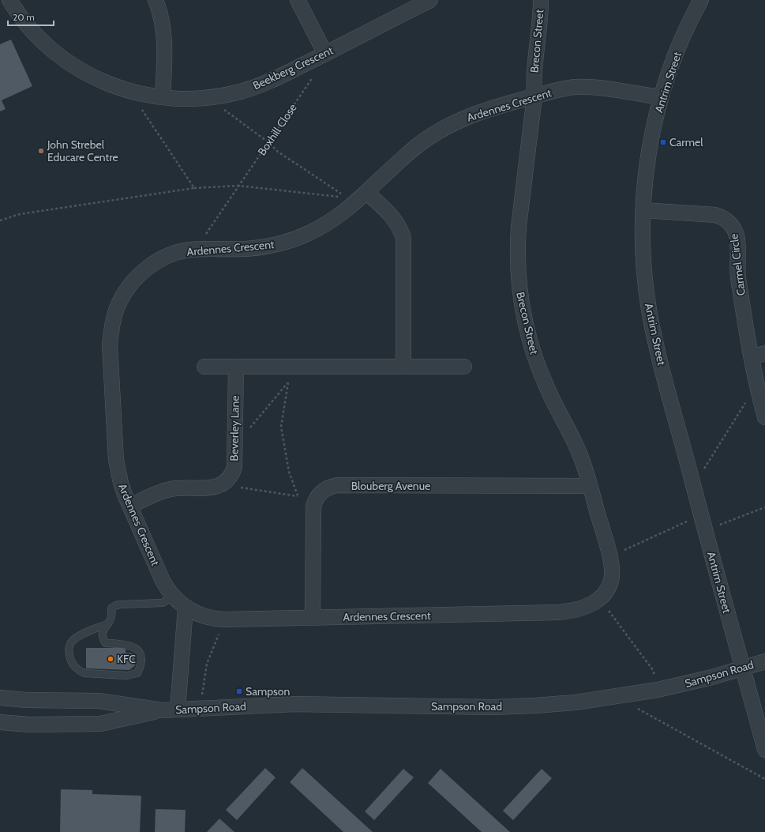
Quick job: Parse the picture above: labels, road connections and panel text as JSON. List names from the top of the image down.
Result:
{
  "streets": {
    "street": [
      "Brecon Street",
      "Beekberg Crescent",
      "Antrim Street",
      "Ardennes Crescent",
      "Carmel Circle",
      "Beverley Lane",
      "Blouberg Avenue",
      "Sampson Road"
    ],
    "path": ["Boxhill Close"]
  },
  "crossings": [
    ["Brecon Street", "Ardennes Crescent"],
    ["Brecon Street", "Blouberg Avenue"],
    ["Antrim Street", "Ardennes Crescent"],
    ["Antrim Street", "Carmel Circle"],
    ["Antrim Street", "Sampson Road"],
    ["Ardennes Crescent", "Boxhill Close"]
  ],
  "places": {
    "transit": ["Carmel", "Sampson"],
    "other": ["John Strebel Educare Centre", "KFC"]
  },
  "scale_bar": "20 m"
}
